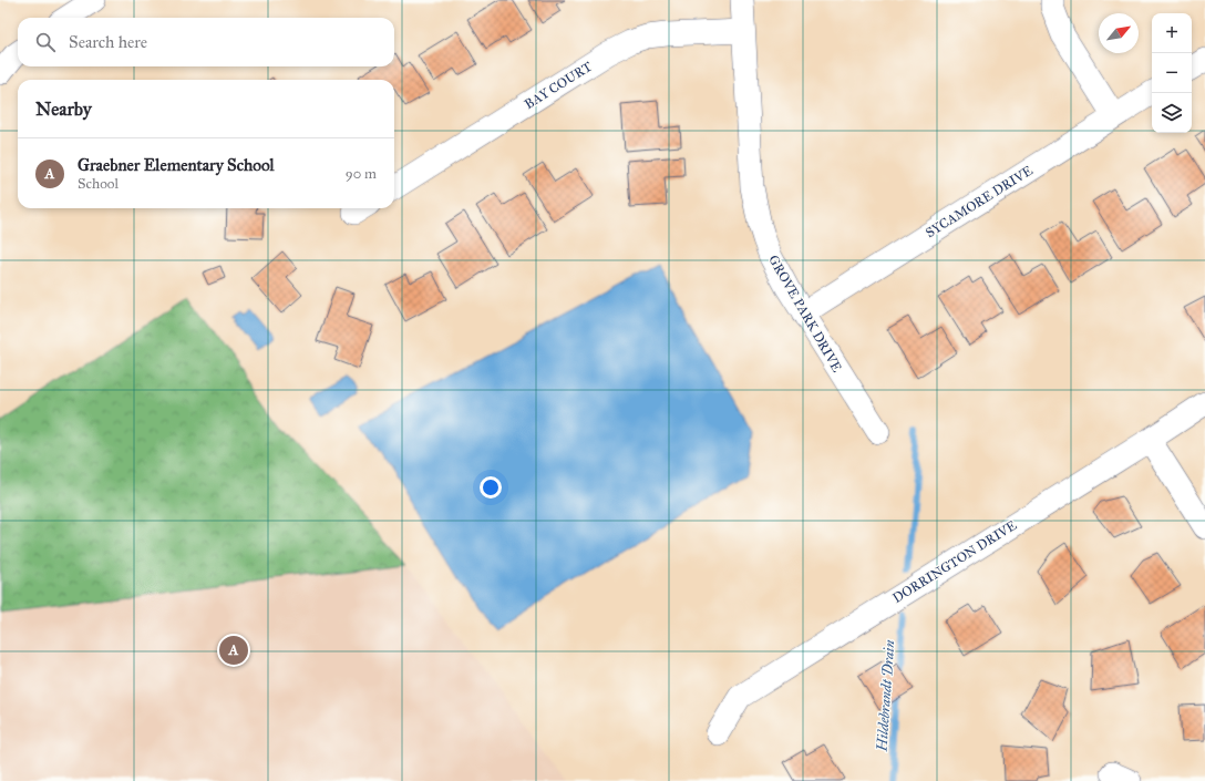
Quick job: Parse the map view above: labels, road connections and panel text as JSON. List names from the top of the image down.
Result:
{
  "streets": {
    "street": [
      "BAY COURT",
      "SYCAMORE DRIVE",
      "GROVE PARK DRIVE",
      "DORRINGTON DRIVE"
    ]
  },
  "crossings": [
    ["BAY COURT", "GROVE PARK DRIVE"],
    ["SYCAMORE DRIVE", "GROVE PARK DRIVE"]
  ],
  "water": ["Hildebrandt Drain"],
  "north": "top right",
  "page": {
    "map_buttons": ["+", "−"],
    "search": "Search here",
    "heading": "Nearby",
    "list": [
      {
        "mark": "A",
        "name": "Graebner Elementary School",
        "note": "School",
        "value": "90 m"
      }
    ],
    "pins": "A"
  }
}
